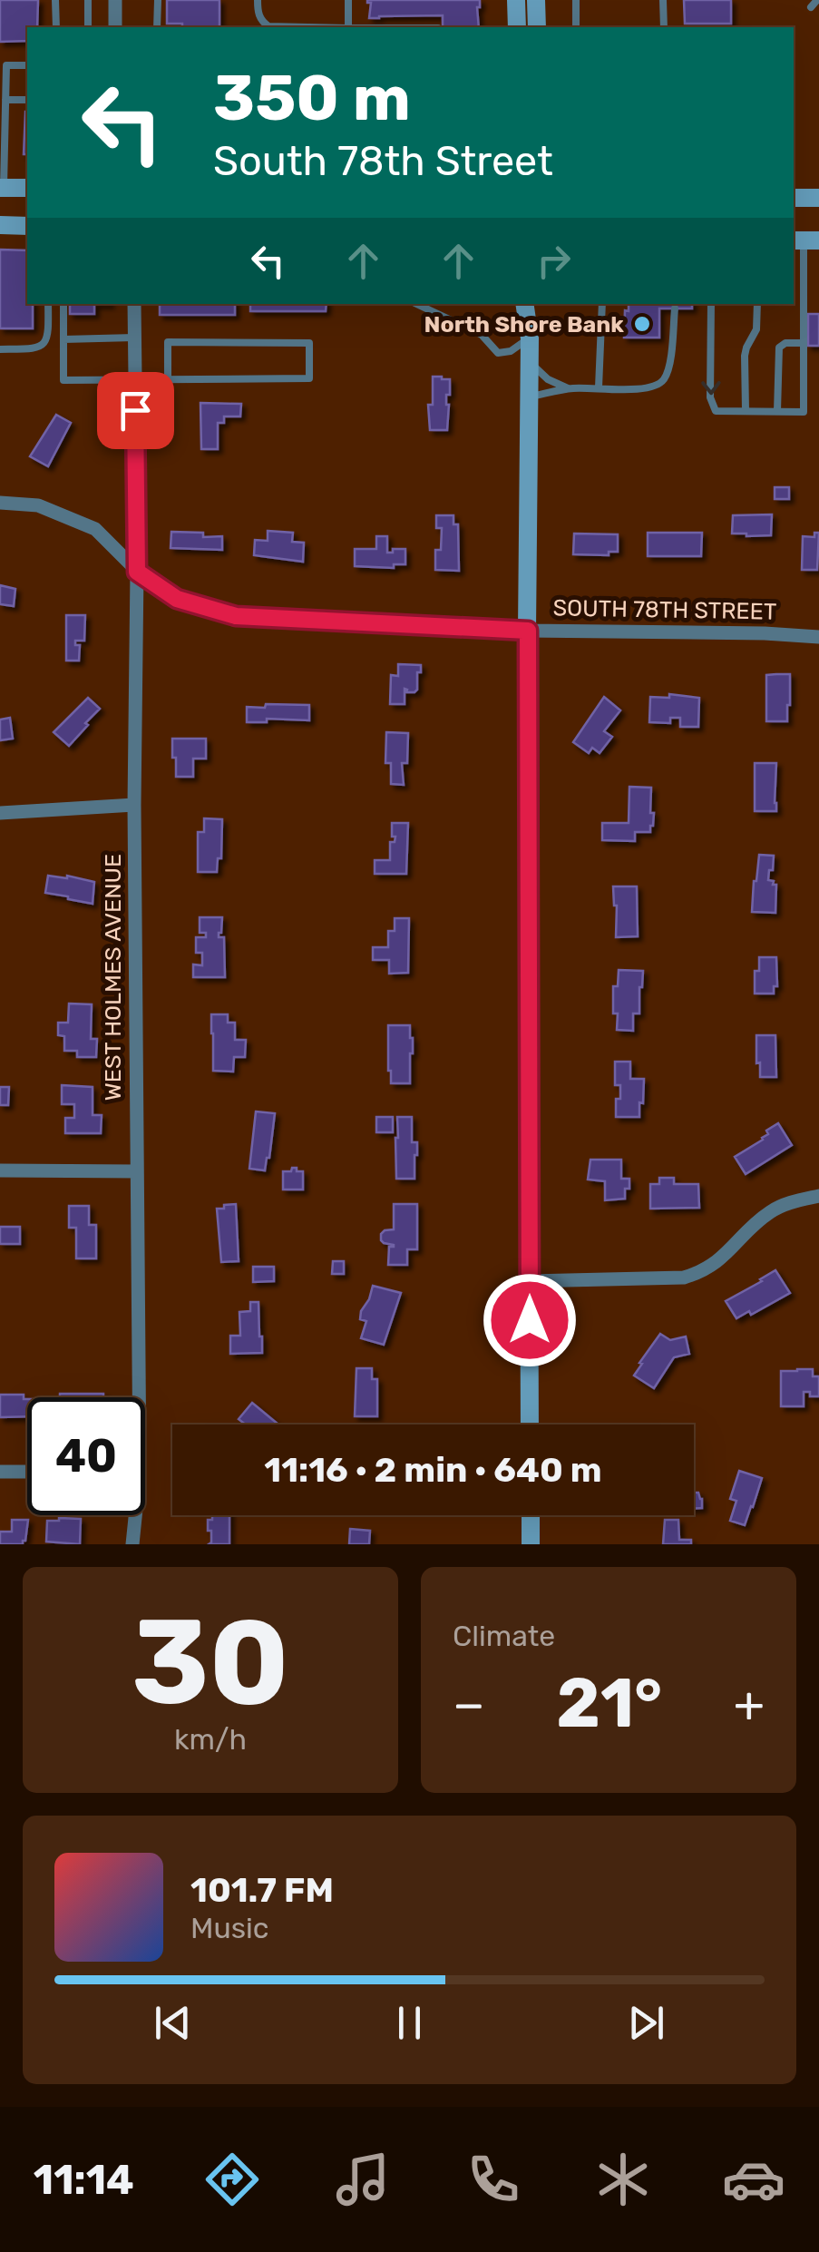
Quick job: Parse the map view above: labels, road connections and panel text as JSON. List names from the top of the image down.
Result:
{
  "streets": {
    "street": ["SOUTH 78TH STREET", "WEST HOLMES AVENUE"]
  },
  "crossings": [
    ["SOUTH 78TH STREET", "WEST HOLMES AVENUE"]
  ],
  "places": ["North Shore Bank"],
  "page": {
    "turn": ["350 m", "South 78th Street"],
    "limit": "40",
    "trip": "11:16 · 2 min · 640 m",
    "tile": [
      ["30", "km/h"],
      "Climate"
    ],
    "heat": ["−", "21°", "+"],
    "song": ["101.7 FM", "Music"],
    "tabs": "11:14"
  }
}
